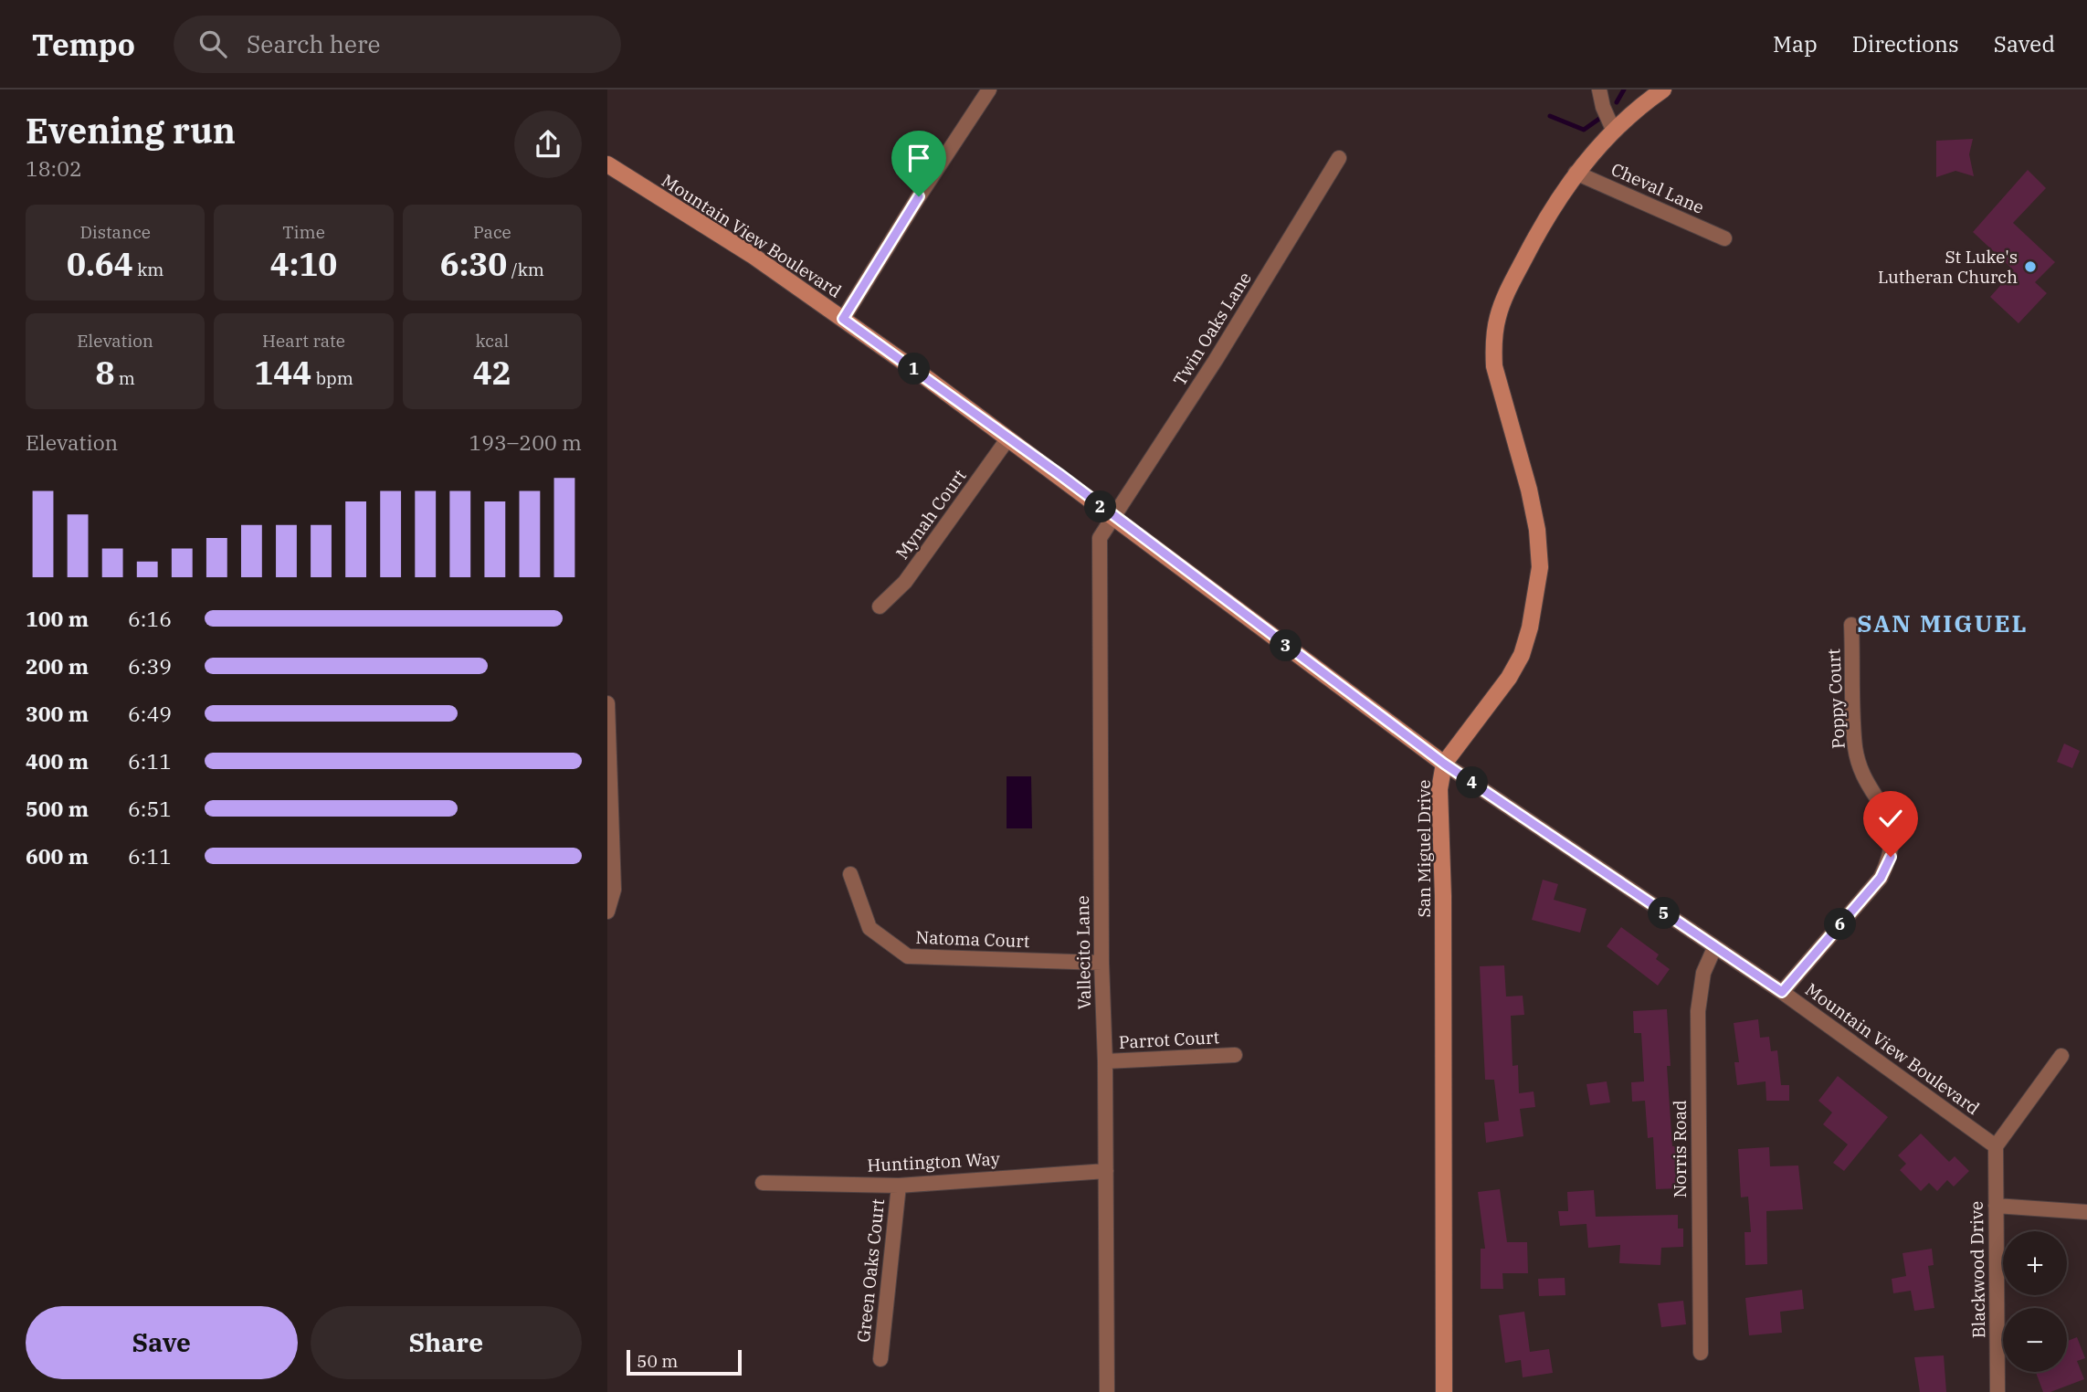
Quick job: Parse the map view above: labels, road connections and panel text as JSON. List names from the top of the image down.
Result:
{
  "streets": {
    "street": [
      "Cheval Lane",
      "Mountain View Boulevard",
      "Twin Oaks Lane",
      "Mynah Court",
      "Poppy Court",
      "San Miguel Drive",
      "Natoma Court",
      "Vallecito Lane",
      "Parrot Court",
      "Norris Road",
      "Huntington Way",
      "Blackwood Drive",
      "Green Oaks Court"
    ]
  },
  "crossings": [
    ["Cheval Lane", "San Miguel Drive"],
    ["Mountain View Boulevard", "Twin Oaks Lane"],
    ["Mountain View Boulevard", "Mynah Court"],
    ["Mountain View Boulevard", "Poppy Court"],
    ["Mountain View Boulevard", "San Miguel Drive"],
    ["Mountain View Boulevard", "Vallecito Lane"],
    ["Mountain View Boulevard", "Norris Road"],
    ["Mountain View Boulevard", "Blackwood Drive"],
    ["Twin Oaks Lane", "Vallecito Lane"],
    ["Natoma Court", "Vallecito Lane"],
    ["Vallecito Lane", "Parrot Court"],
    ["Vallecito Lane", "Huntington Way"],
    ["Huntington Way", "Green Oaks Court"]
  ],
  "districts": ["SAN MIGUEL"],
  "places": ["St Luke's Lutheran Church"],
  "scale_bar": "50 m",
  "page": {
    "header": "Tempo",
    "search": "Search here",
    "nav": ["Map", "Directions", "Saved"],
    "heading": ["Evening run", "18:02"],
    "stats": [
      ["Distance", "0.64 km"],
      ["Time", "4:10"],
      ["Pace", "6:30 /km"],
      ["Elevation", "8 m"],
      ["Heart rate", "144 bpm"],
      ["kcal", "42"]
    ],
    "pins": [
      "1",
      "2",
      "3",
      "4",
      "5",
      "6"
    ],
    "chart": ["Elevation", "193–200 m"],
    "list": [
      {
        "name": "100 m",
        "note": "6:16"
      },
      {
        "name": "200 m",
        "note": "6:39"
      },
      {
        "name": "300 m",
        "note": "6:49"
      },
      {
        "name": "400 m",
        "note": "6:11"
      },
      {
        "name": "500 m",
        "note": "6:51"
      },
      {
        "name": "600 m",
        "note": "6:11"
      }
    ],
    "map_buttons": ["+", "−"],
    "buttons": ["Save", "Share"],
    "scale": "50 m"
  }
}
